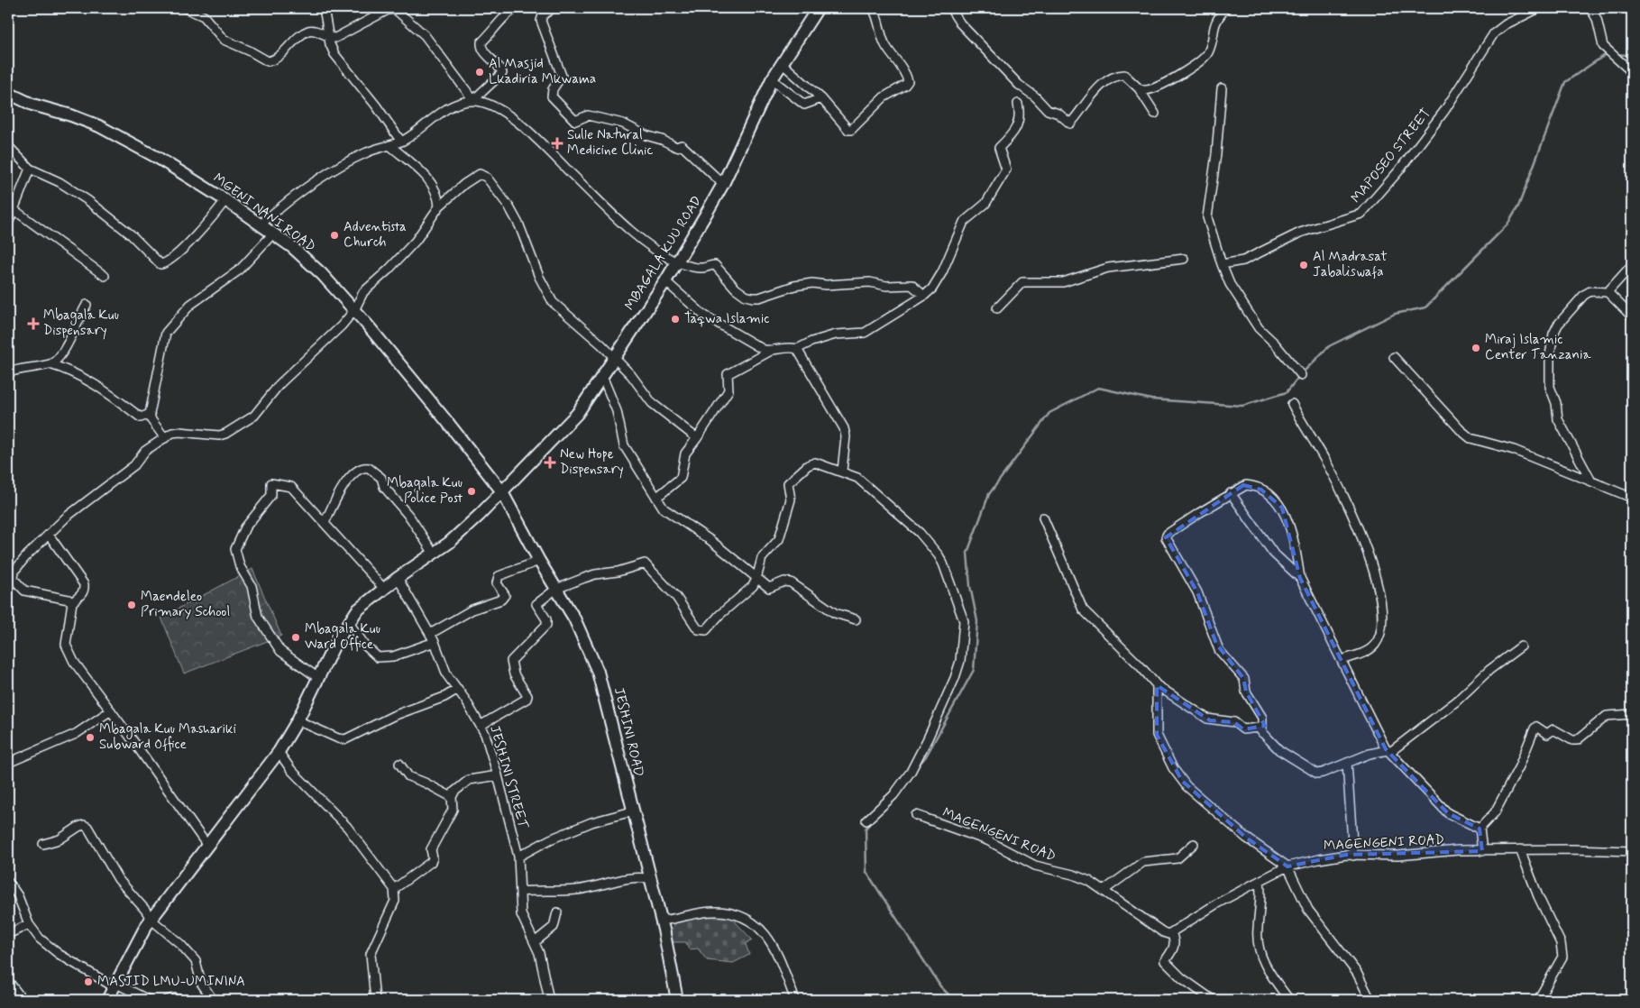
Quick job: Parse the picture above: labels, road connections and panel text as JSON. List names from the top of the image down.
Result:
{
  "streets": {
    "street": [
      "MAPOSEO STREET",
      "MGENI NANI ROAD",
      "MBAGALA KUU ROAD",
      "JESHINI ROAD",
      "JESHINI STREET",
      "MAGENGENI ROAD"
    ]
  },
  "crossings": [
    ["MGENI NANI ROAD", "MBAGALA KUU ROAD"],
    ["MGENI NANI ROAD", "JESHINI ROAD"],
    ["MBAGALA KUU ROAD", "JESHINI ROAD"],
    ["MBAGALA KUU ROAD", "JESHINI STREET"]
  ],
  "places": {
    "other": [
      "Al Masjid Lkadiria Mkwama",
      "Adventista Church",
      "Al Madrasat Jabaliswafa",
      "Taqwa Islamic",
      "Miraj Islamic Center Tanzania",
      "Mbagala Kuu Police Post",
      "Maendeleo Primary School",
      "Mbagala Kuu Ward Office",
      "Mbagala Kuu Mashariki Subward Office",
      "MASJID LMU-UMININA"
    ],
    "health": ["Sulle Natural Medicine Clinic", "Mbagala Kuu Dispensary", "New Hope Dispensary"]
  }
}
